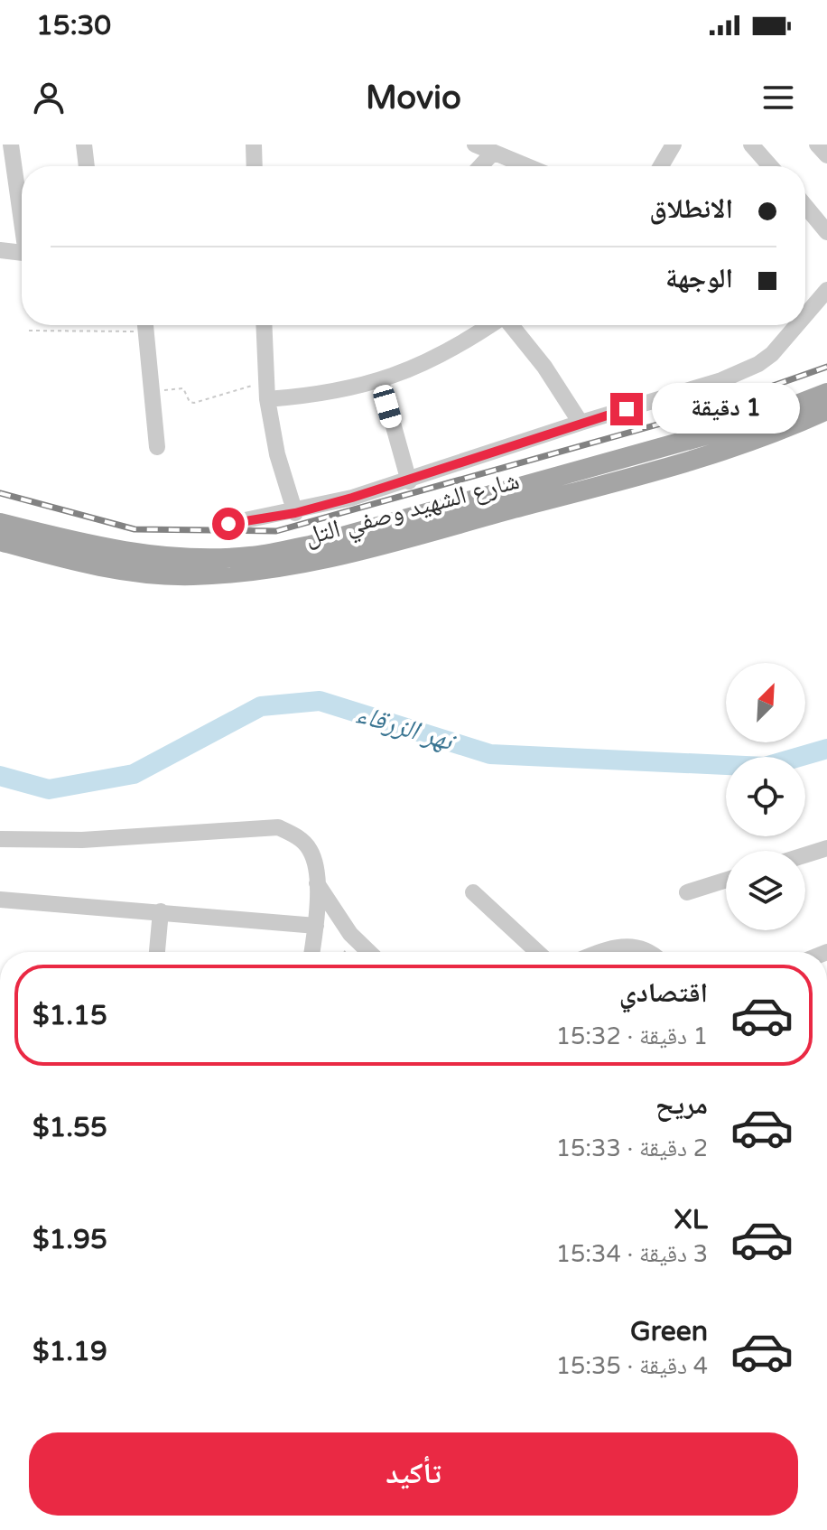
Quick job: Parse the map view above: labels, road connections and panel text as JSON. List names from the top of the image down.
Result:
{
  "streets": {
    "main road": ["شارع الشهيد وصفي التل"]
  },
  "water": ["نهر الزرقاء"],
  "north": "top right",
  "page": {
    "status": "15:30",
    "header": "Movio",
    "banner": ["الانطلاق", "الوجهة"],
    "bubble": "1 دقيقة",
    "list": [
      {
        "name": "اقتصادي",
        "note": "1 دقيقة · 15:32",
        "value": "$1.15"
      },
      {
        "name": "مريح",
        "note": "2 دقيقة · 15:33",
        "value": "$1.55"
      },
      {
        "name": "XL",
        "note": "3 دقيقة · 15:34",
        "value": "$1.95"
      },
      {
        "name": "Green",
        "note": "4 دقيقة · 15:35",
        "value": "$1.19"
      }
    ],
    "buttons": "تأكيد"
  }
}
